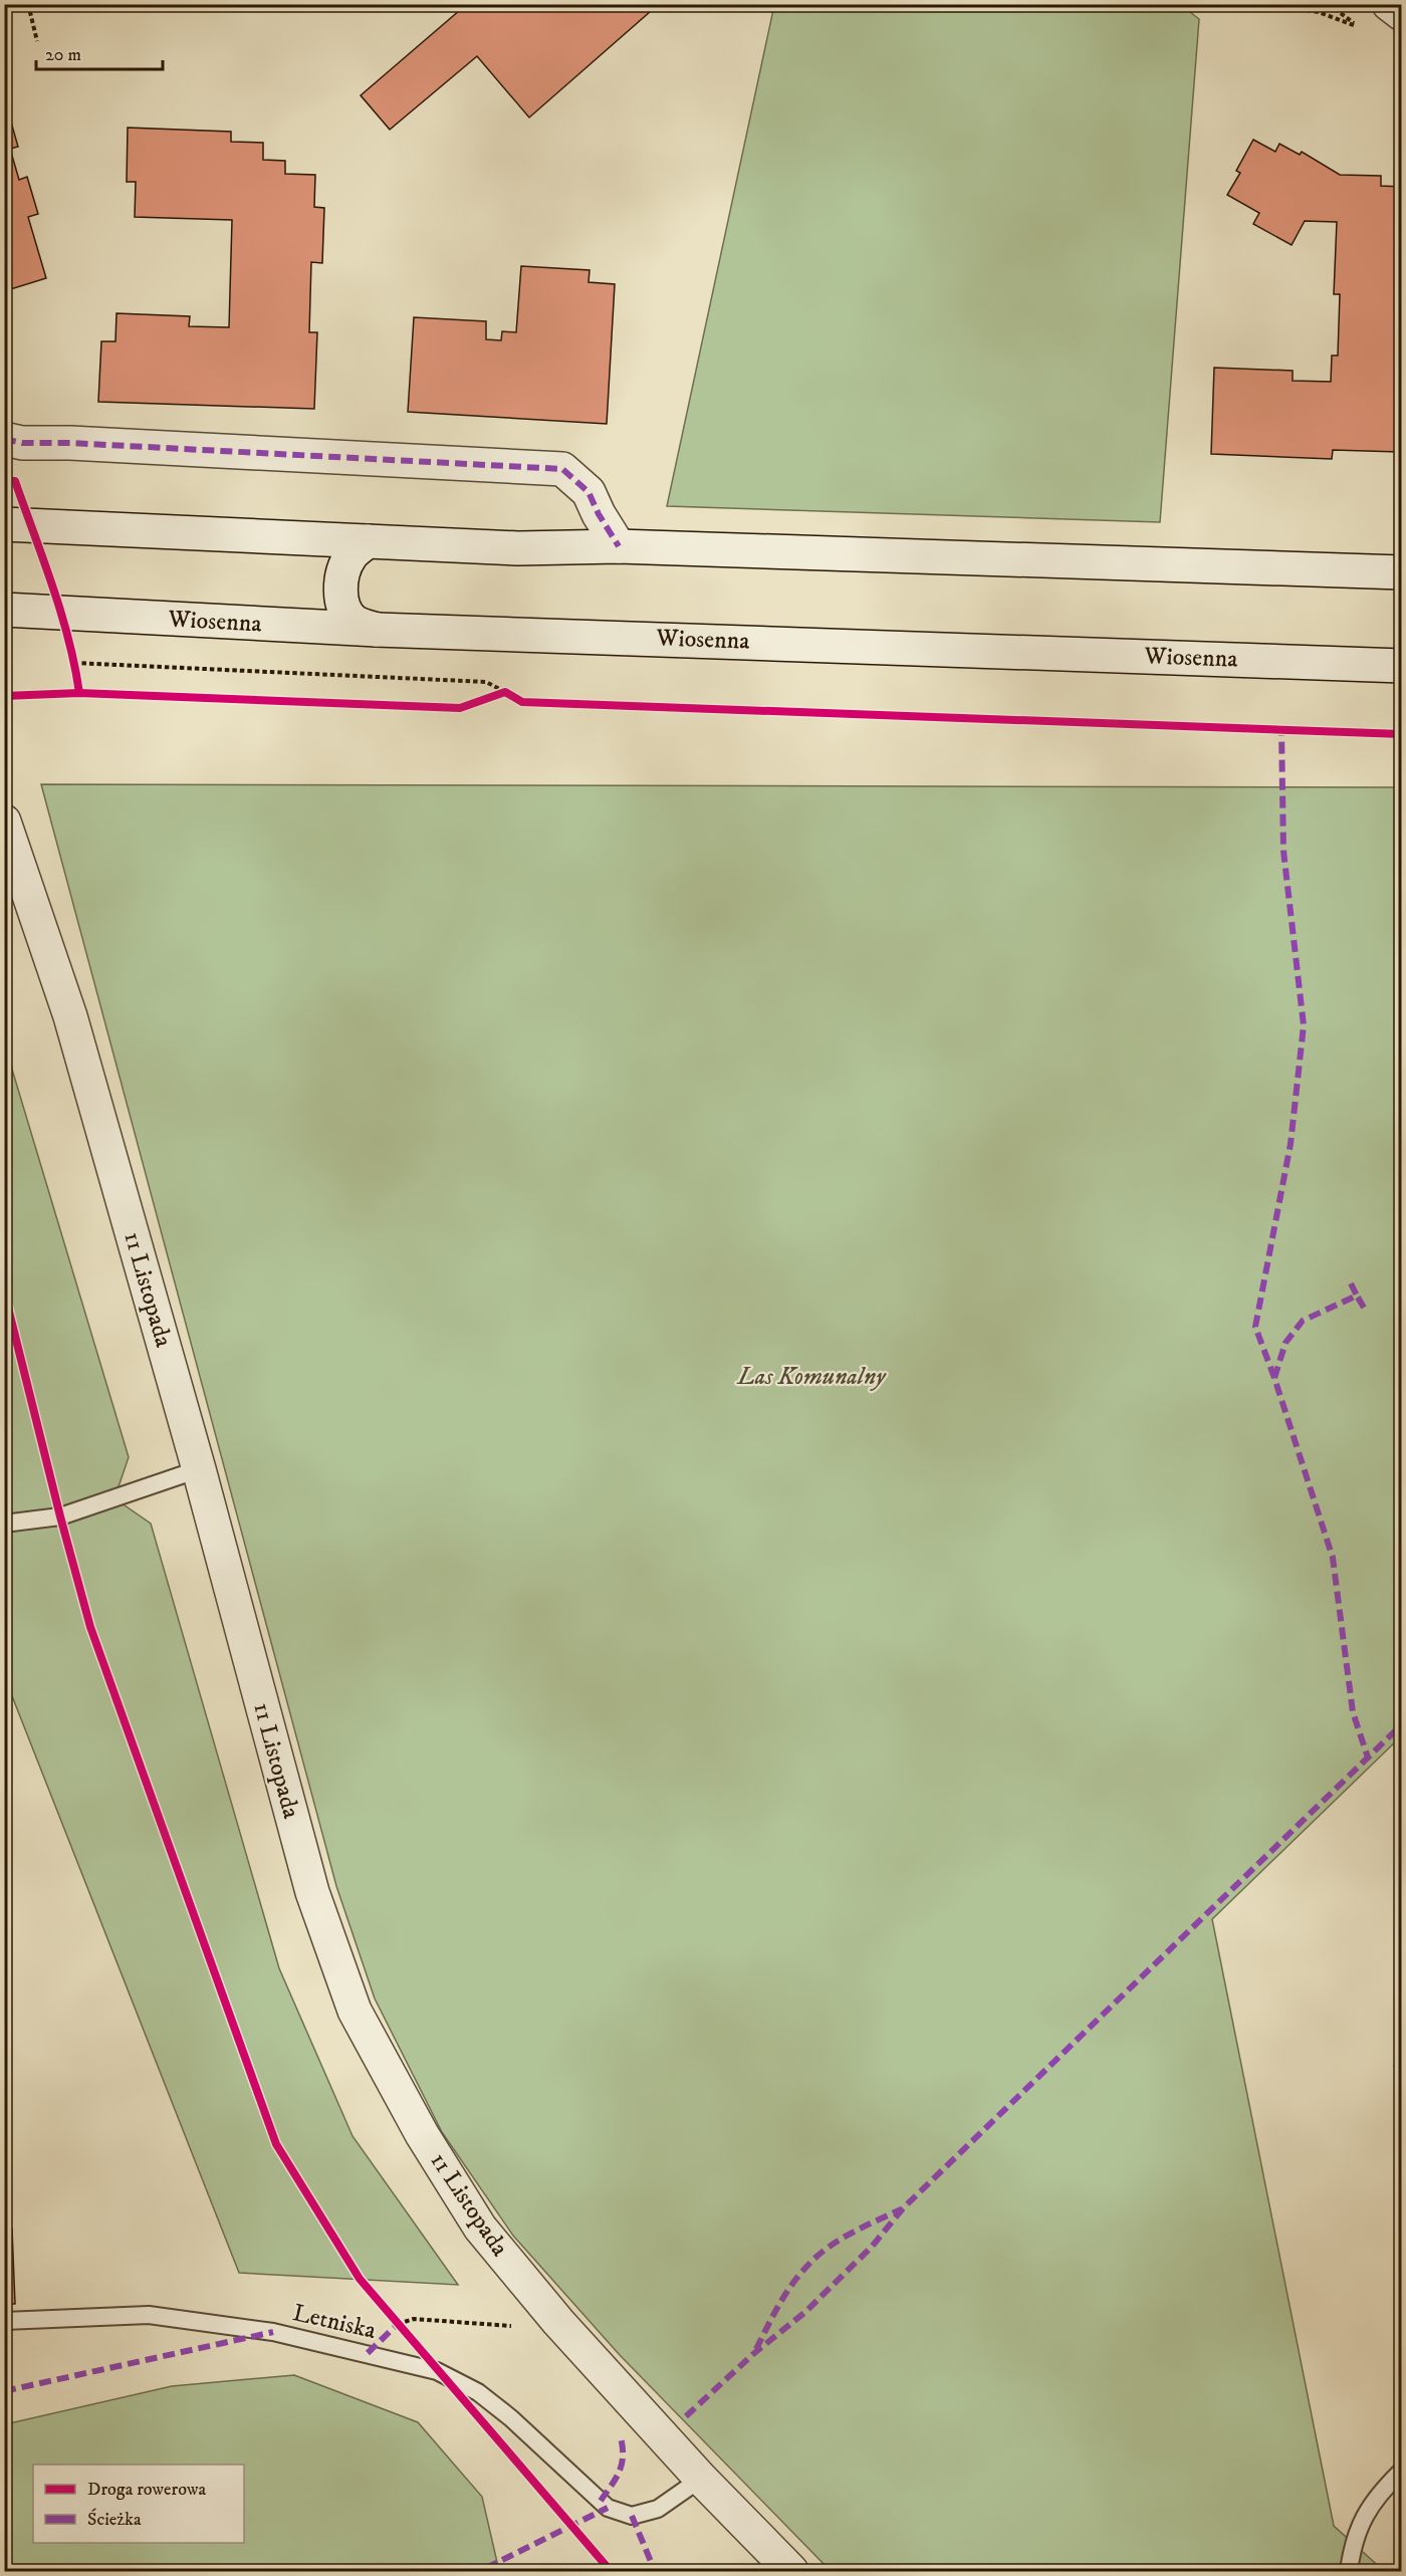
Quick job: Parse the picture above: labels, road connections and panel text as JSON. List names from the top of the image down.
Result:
{
  "streets": {
    "main road": ["Wiosenna", "11 Listopada"],
    "lane": ["Letniska"]
  },
  "crossings": [
    ["11 Listopada", "Letniska"]
  ],
  "parks": ["Las Komunalny"],
  "legend": ["Droga rowerowa", "Ścieżka"],
  "scale_bar": "20 m"
}
